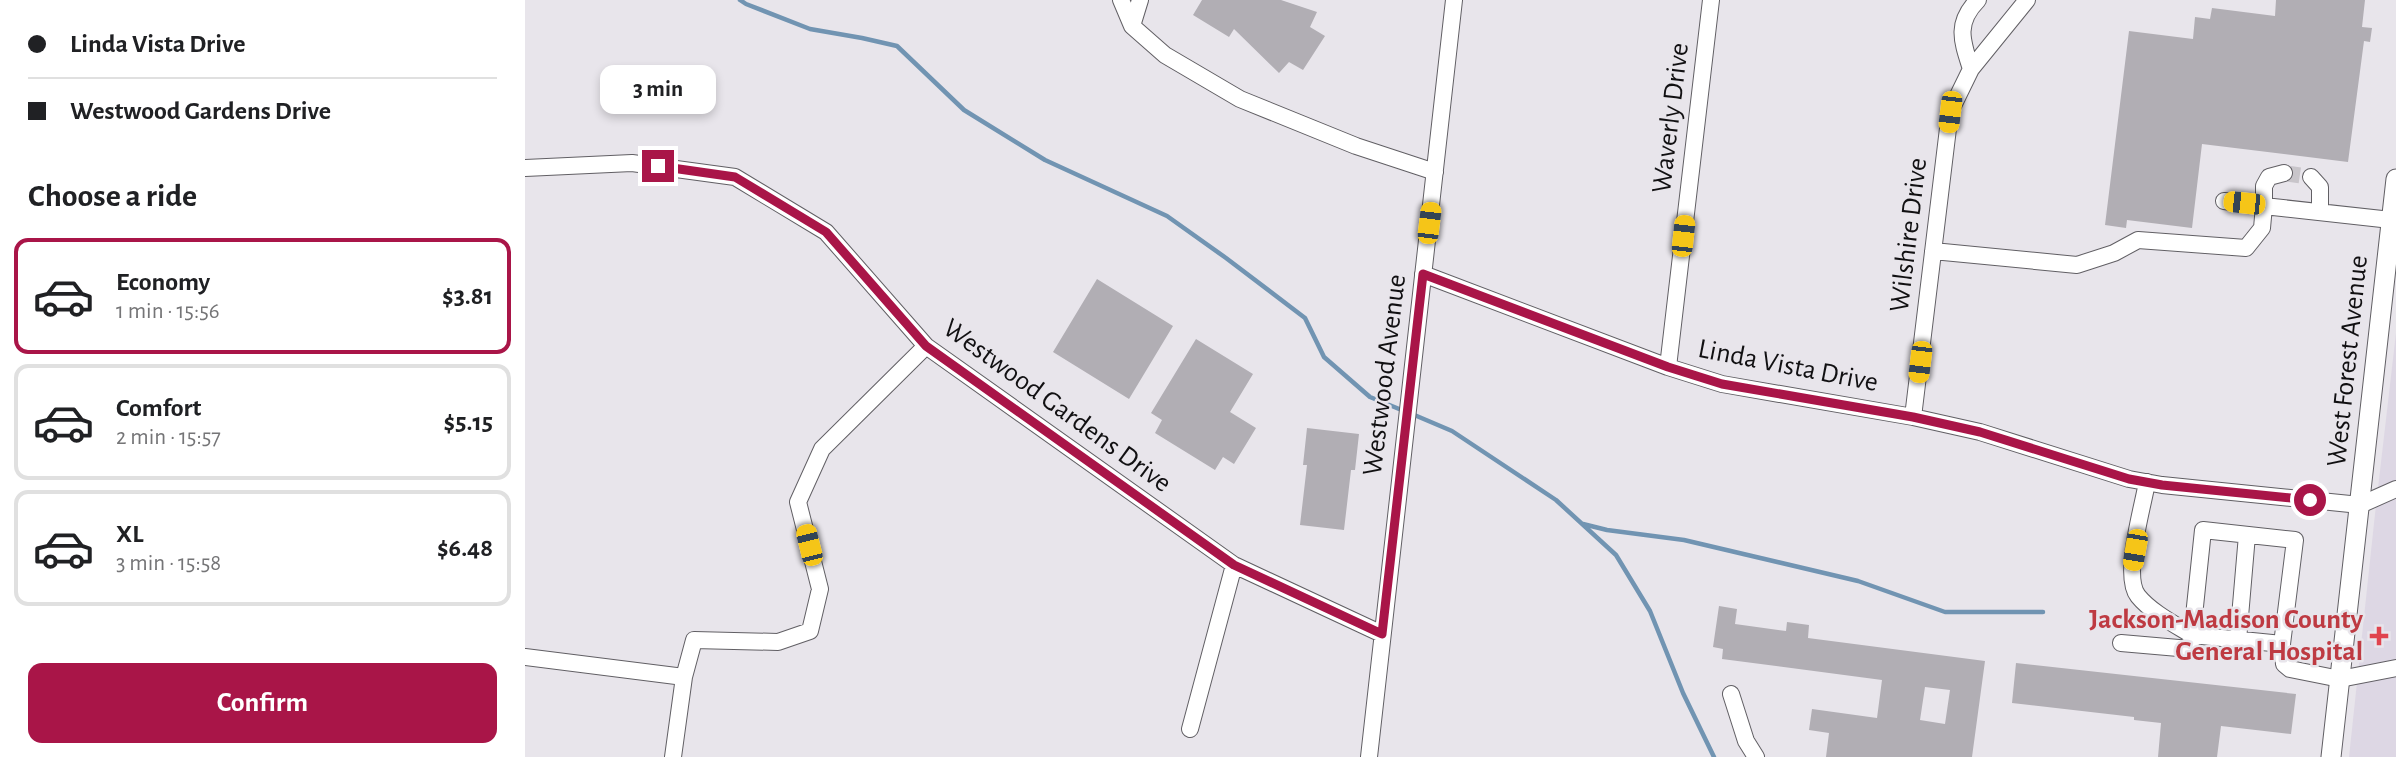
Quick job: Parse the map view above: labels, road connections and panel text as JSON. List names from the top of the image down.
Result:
{
  "streets": {
    "main road": ["West Forest Avenue"],
    "street": [
      "Waverly Drive",
      "Wilshire Drive",
      "Linda Vista Drive",
      "Westwood Avenue",
      "Westwood Gardens Drive"
    ]
  },
  "crossings": [
    ["Waverly Drive", "Linda Vista Drive"],
    ["Wilshire Drive", "Linda Vista Drive"],
    ["West Forest Avenue", "Linda Vista Drive"],
    ["Linda Vista Drive", "Westwood Avenue"],
    ["Westwood Avenue", "Westwood Gardens Drive"]
  ],
  "places": {
    "health": ["Jackson-Madison County General Hospital"]
  },
  "page": {
    "banner": ["Linda Vista Drive", "Westwood Gardens Drive"],
    "bubble": "3 min",
    "heading": "Choose a ride",
    "list": [
      {
        "name": "Economy",
        "note": "1 min · 15:56",
        "value": "$3.81"
      },
      {
        "name": "Comfort",
        "note": "2 min · 15:57",
        "value": "$5.15"
      },
      {
        "name": "XL",
        "note": "3 min · 15:58",
        "value": "$6.48"
      }
    ],
    "buttons": "Confirm"
  }
}
